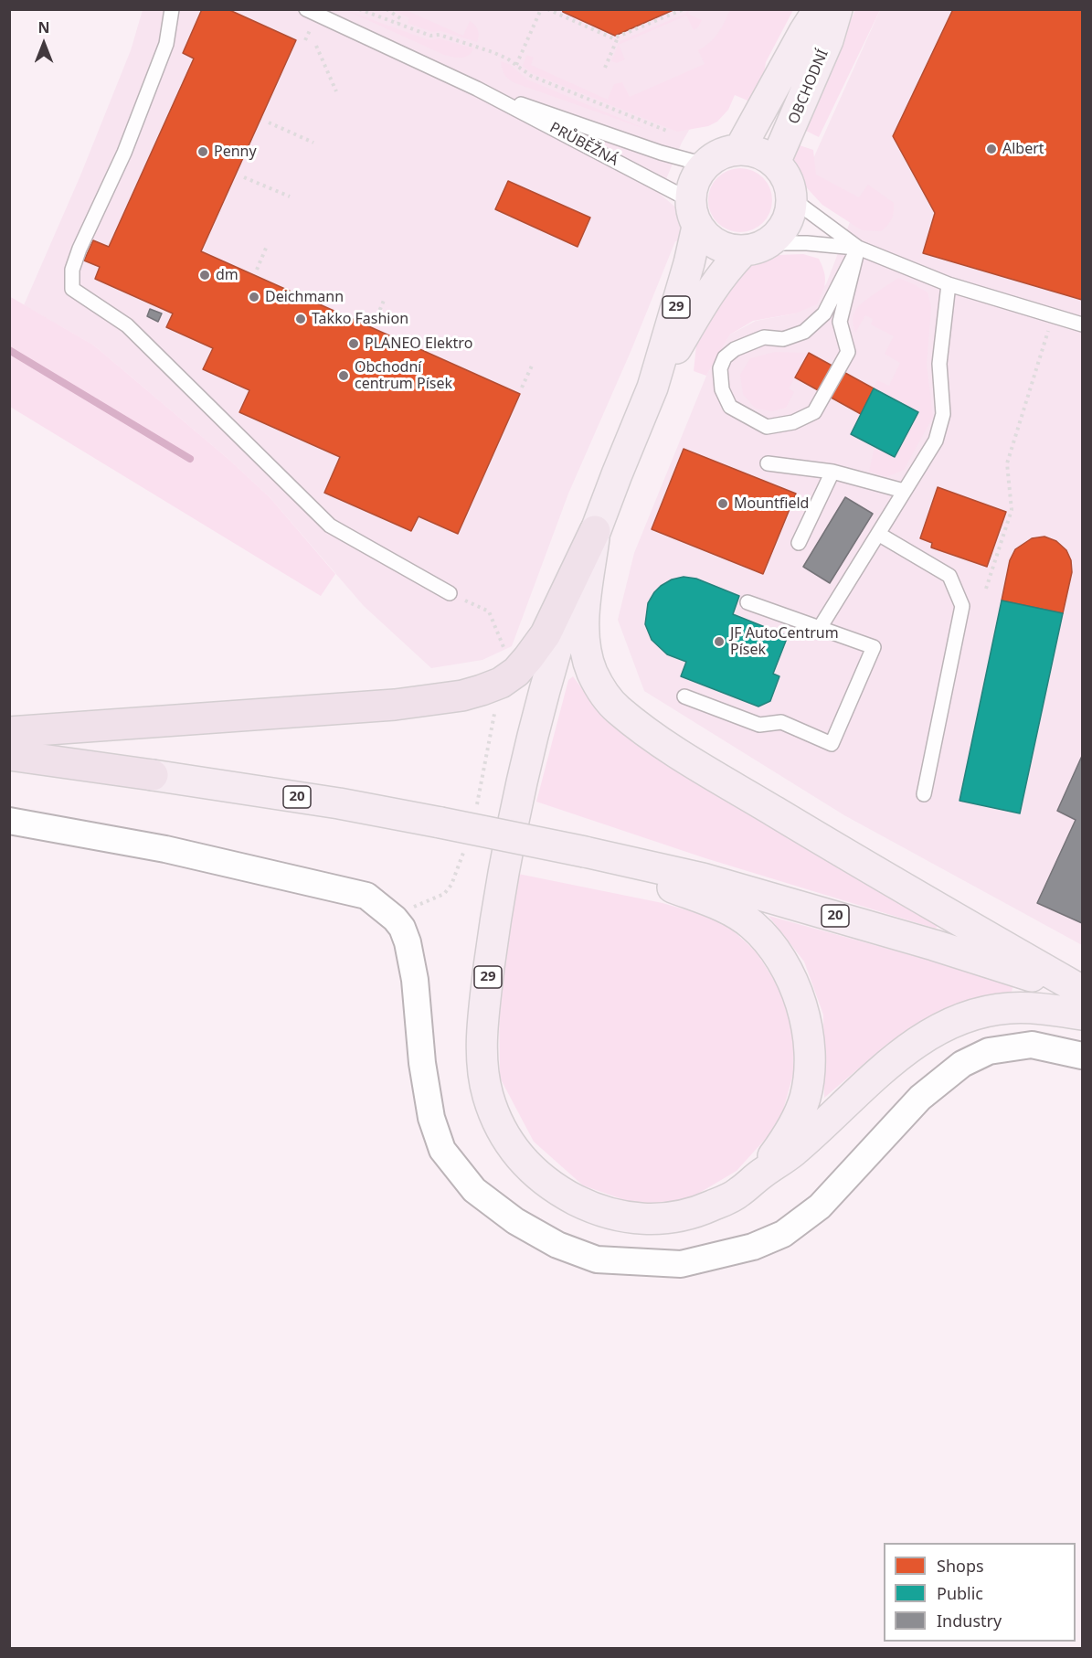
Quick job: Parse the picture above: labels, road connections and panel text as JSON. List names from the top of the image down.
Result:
{
  "streets": {
    "highway": ["20"],
    "main road": ["OBCHODNÍ", "29"],
    "lane": ["PRŮBĚŽNÁ"]
  },
  "crossings": [
    ["OBCHODNÍ", "PRŮBĚŽNÁ"],
    ["OBCHODNÍ", "29"],
    ["PRŮBĚŽNÁ", "29"]
  ],
  "places": [
    "Albert",
    "Penny",
    "dm",
    "Deichmann",
    "Takko Fashion",
    "PLANEO Elektro",
    "Obchodní centrum Písek",
    "Mountfield",
    "JF AutoCentrum Písek"
  ],
  "legend": ["Shops", "Public", "Industry"],
  "north": "top"
}
